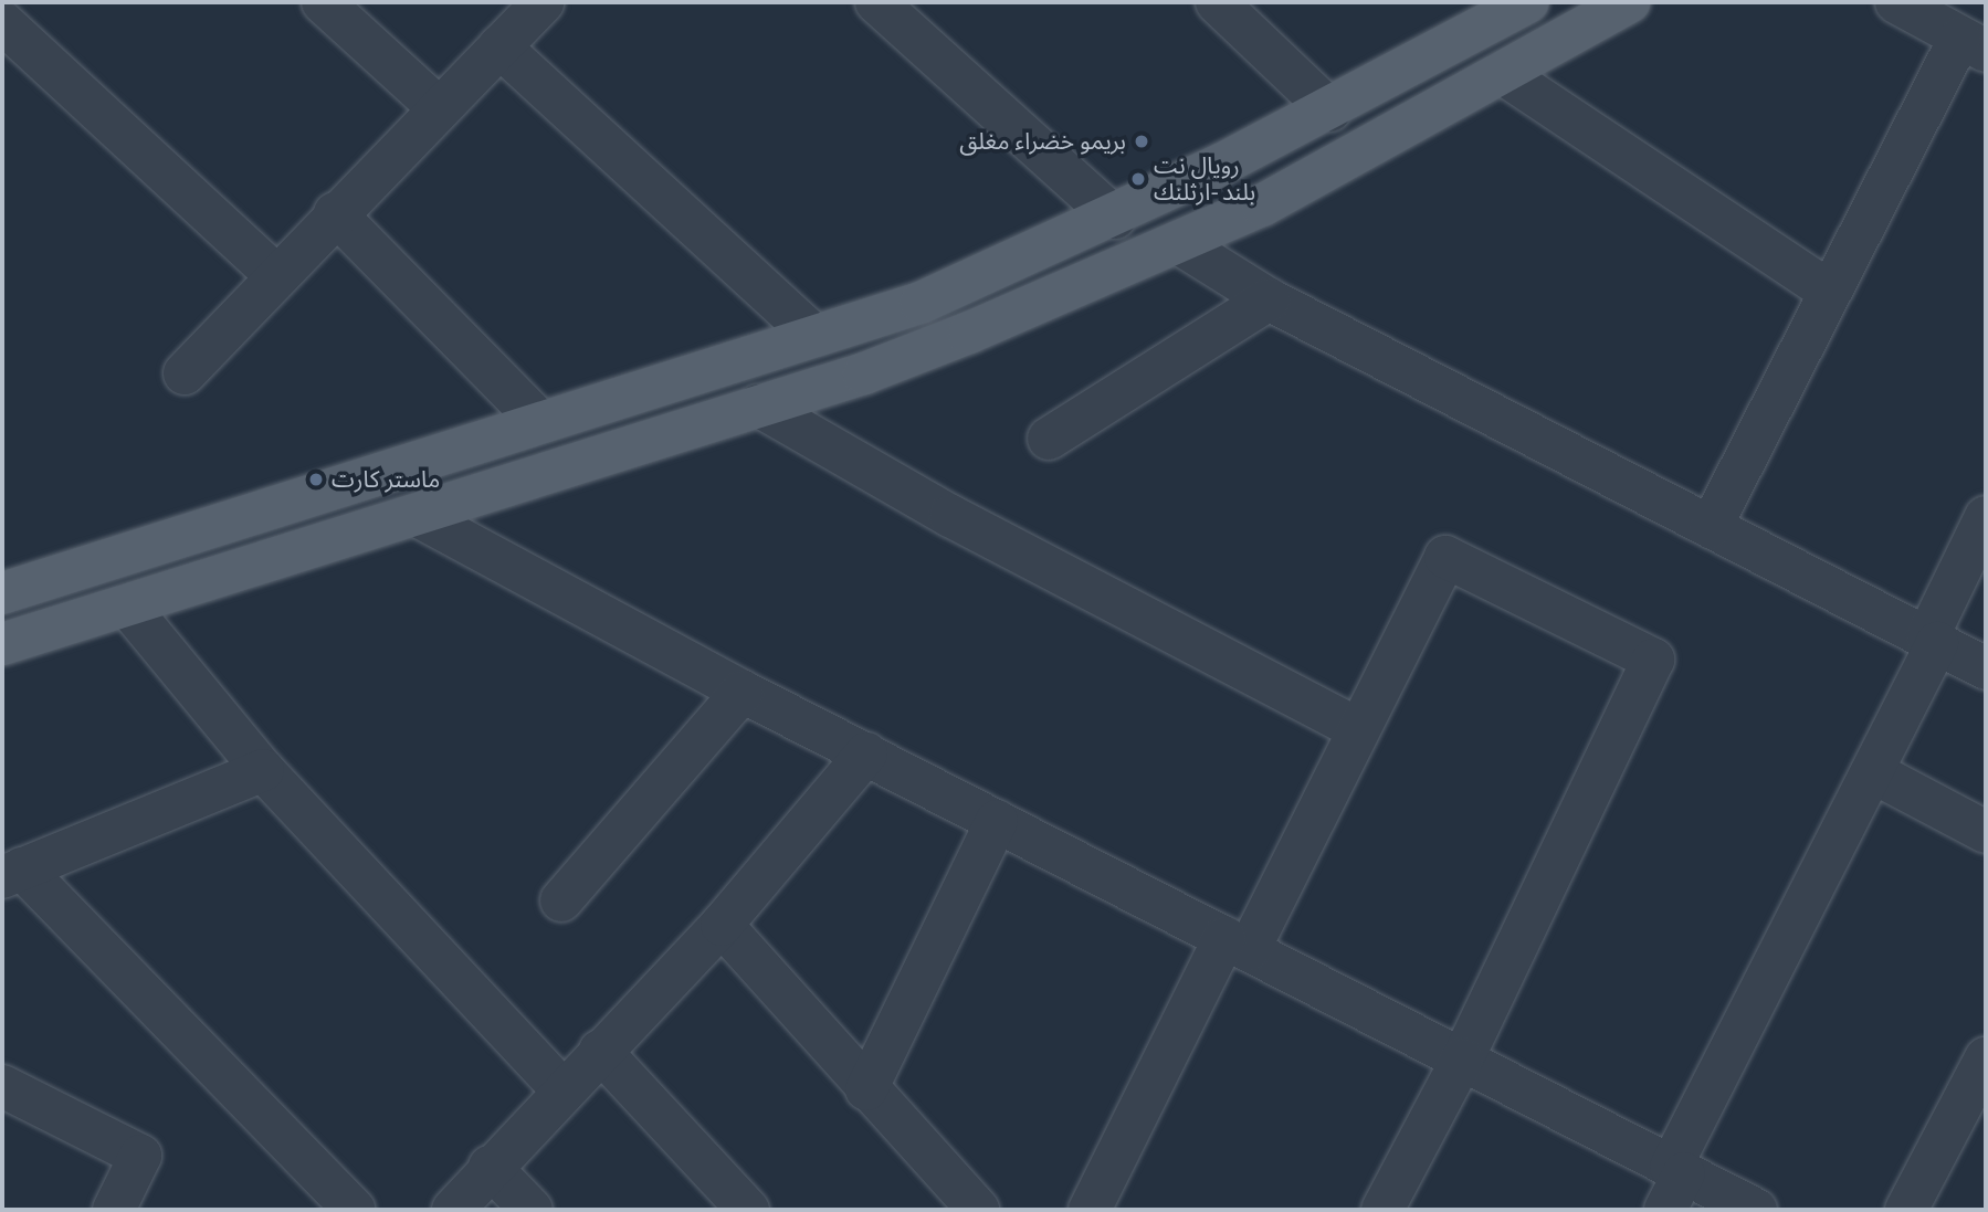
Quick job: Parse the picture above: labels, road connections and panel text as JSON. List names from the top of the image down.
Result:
{
  "places": ["بريمو خضراء مغلق", "رويال نت بلند -ارثلنك", "ماستر كارت"]
}
